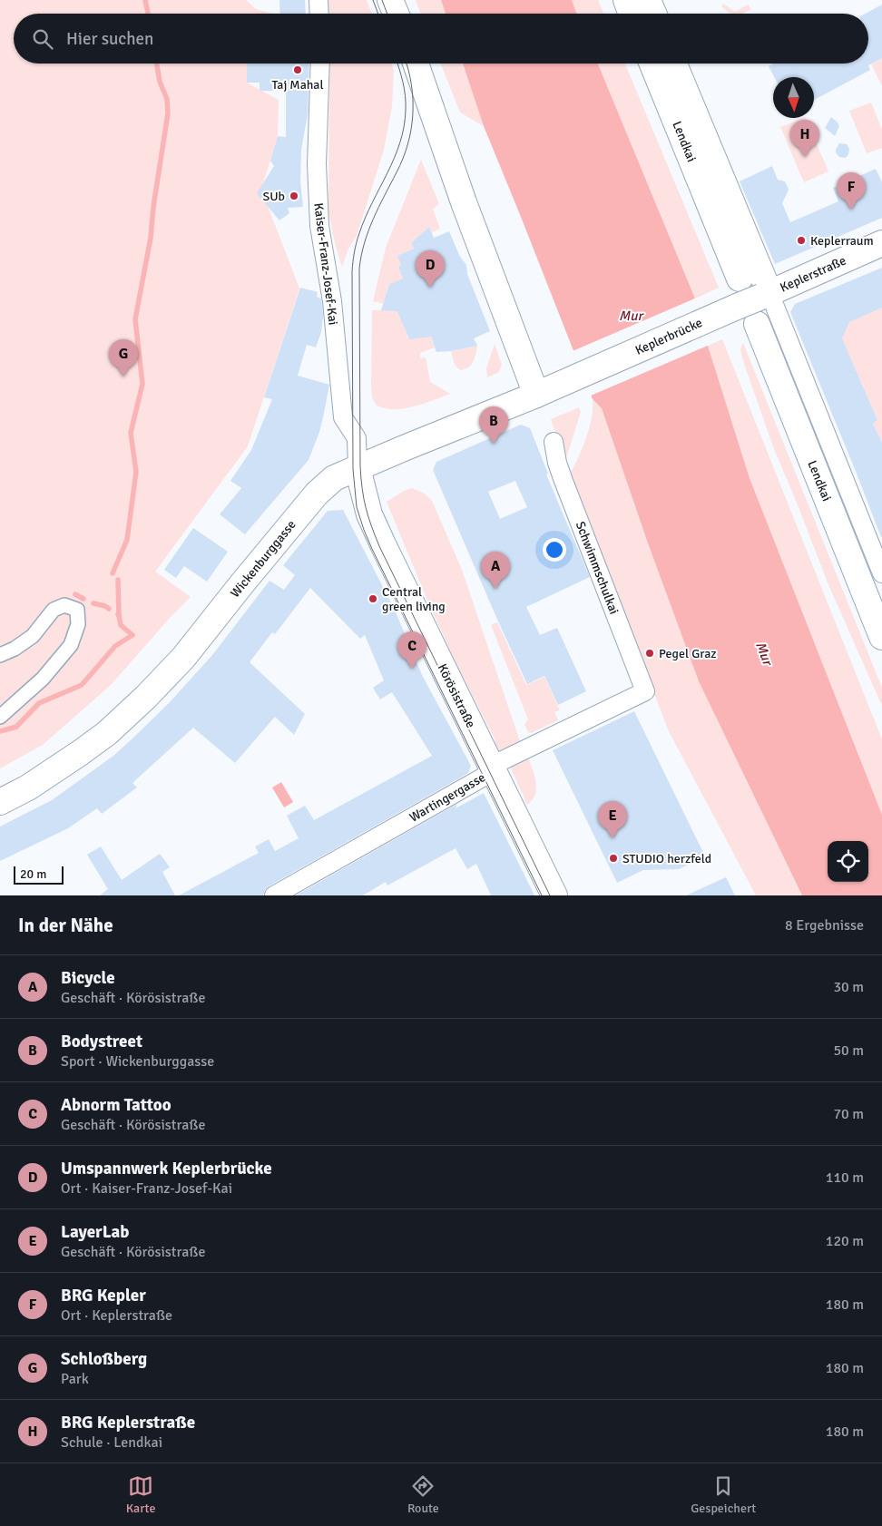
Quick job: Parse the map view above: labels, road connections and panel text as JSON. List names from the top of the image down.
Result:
{
  "streets": {
    "main road": [
      "Lendkai",
      "Keplerstraße",
      "Keplerbrücke",
      "Wickenburggasse",
      "Körösistraße"
    ],
    "street": ["Kaiser-Franz-Josef-Kai", "Schwimmschulkai", "Wartingergasse"]
  },
  "crossings": [
    ["Lendkai", "Keplerstraße"],
    ["Lendkai", "Keplerbrücke"],
    ["Kaiser-Franz-Josef-Kai", "Wickenburggasse"],
    ["Kaiser-Franz-Josef-Kai", "Körösistraße"],
    ["Keplerstraße", "Keplerbrücke"],
    ["Keplerbrücke", "Wickenburggasse"],
    ["Wickenburggasse", "Körösistraße"],
    ["Schwimmschulkai", "Wartingergasse"],
    ["Körösistraße", "Wartingergasse"]
  ],
  "water": ["Mur"],
  "places": [
    "Taj Mahal",
    "SUb",
    "Keplerraum",
    "Central green living",
    "Pegel Graz",
    "STUDIO herzfeld"
  ],
  "scale_bar": "20 m",
  "north": "bottom",
  "page": {
    "search": "Hier suchen",
    "pins": [
      "H",
      "F",
      "D",
      "G",
      "B",
      "A",
      "C",
      "E"
    ],
    "scale": "20 m",
    "heading": ["In der Nähe", "8 Ergebnisse"],
    "list": [
      {
        "mark": "A",
        "name": "Bicycle",
        "note": "Geschäft · Körösistraße",
        "value": "30 m"
      },
      {
        "mark": "B",
        "name": "Bodystreet",
        "note": "Sport · Wickenburggasse",
        "value": "50 m"
      },
      {
        "mark": "C",
        "name": "Abnorm Tattoo",
        "note": "Geschäft · Körösistraße",
        "value": "70 m"
      },
      {
        "mark": "D",
        "name": "Umspannwerk Keplerbrücke",
        "note": "Ort · Kaiser-Franz-Josef-Kai",
        "value": "110 m"
      },
      {
        "mark": "E",
        "name": "LayerLab",
        "note": "Geschäft · Körösistraße",
        "value": "120 m"
      },
      {
        "mark": "F",
        "name": "BRG Kepler",
        "note": "Ort · Keplerstraße",
        "value": "180 m"
      },
      {
        "mark": "G",
        "name": "Schloßberg",
        "note": "Park",
        "value": "180 m"
      },
      {
        "mark": "H",
        "name": "BRG Keplerstraße",
        "note": "Schule · Lendkai",
        "value": "180 m"
      }
    ],
    "nav": ["Karte", "Route", "Gespeichert"]
  }
}
